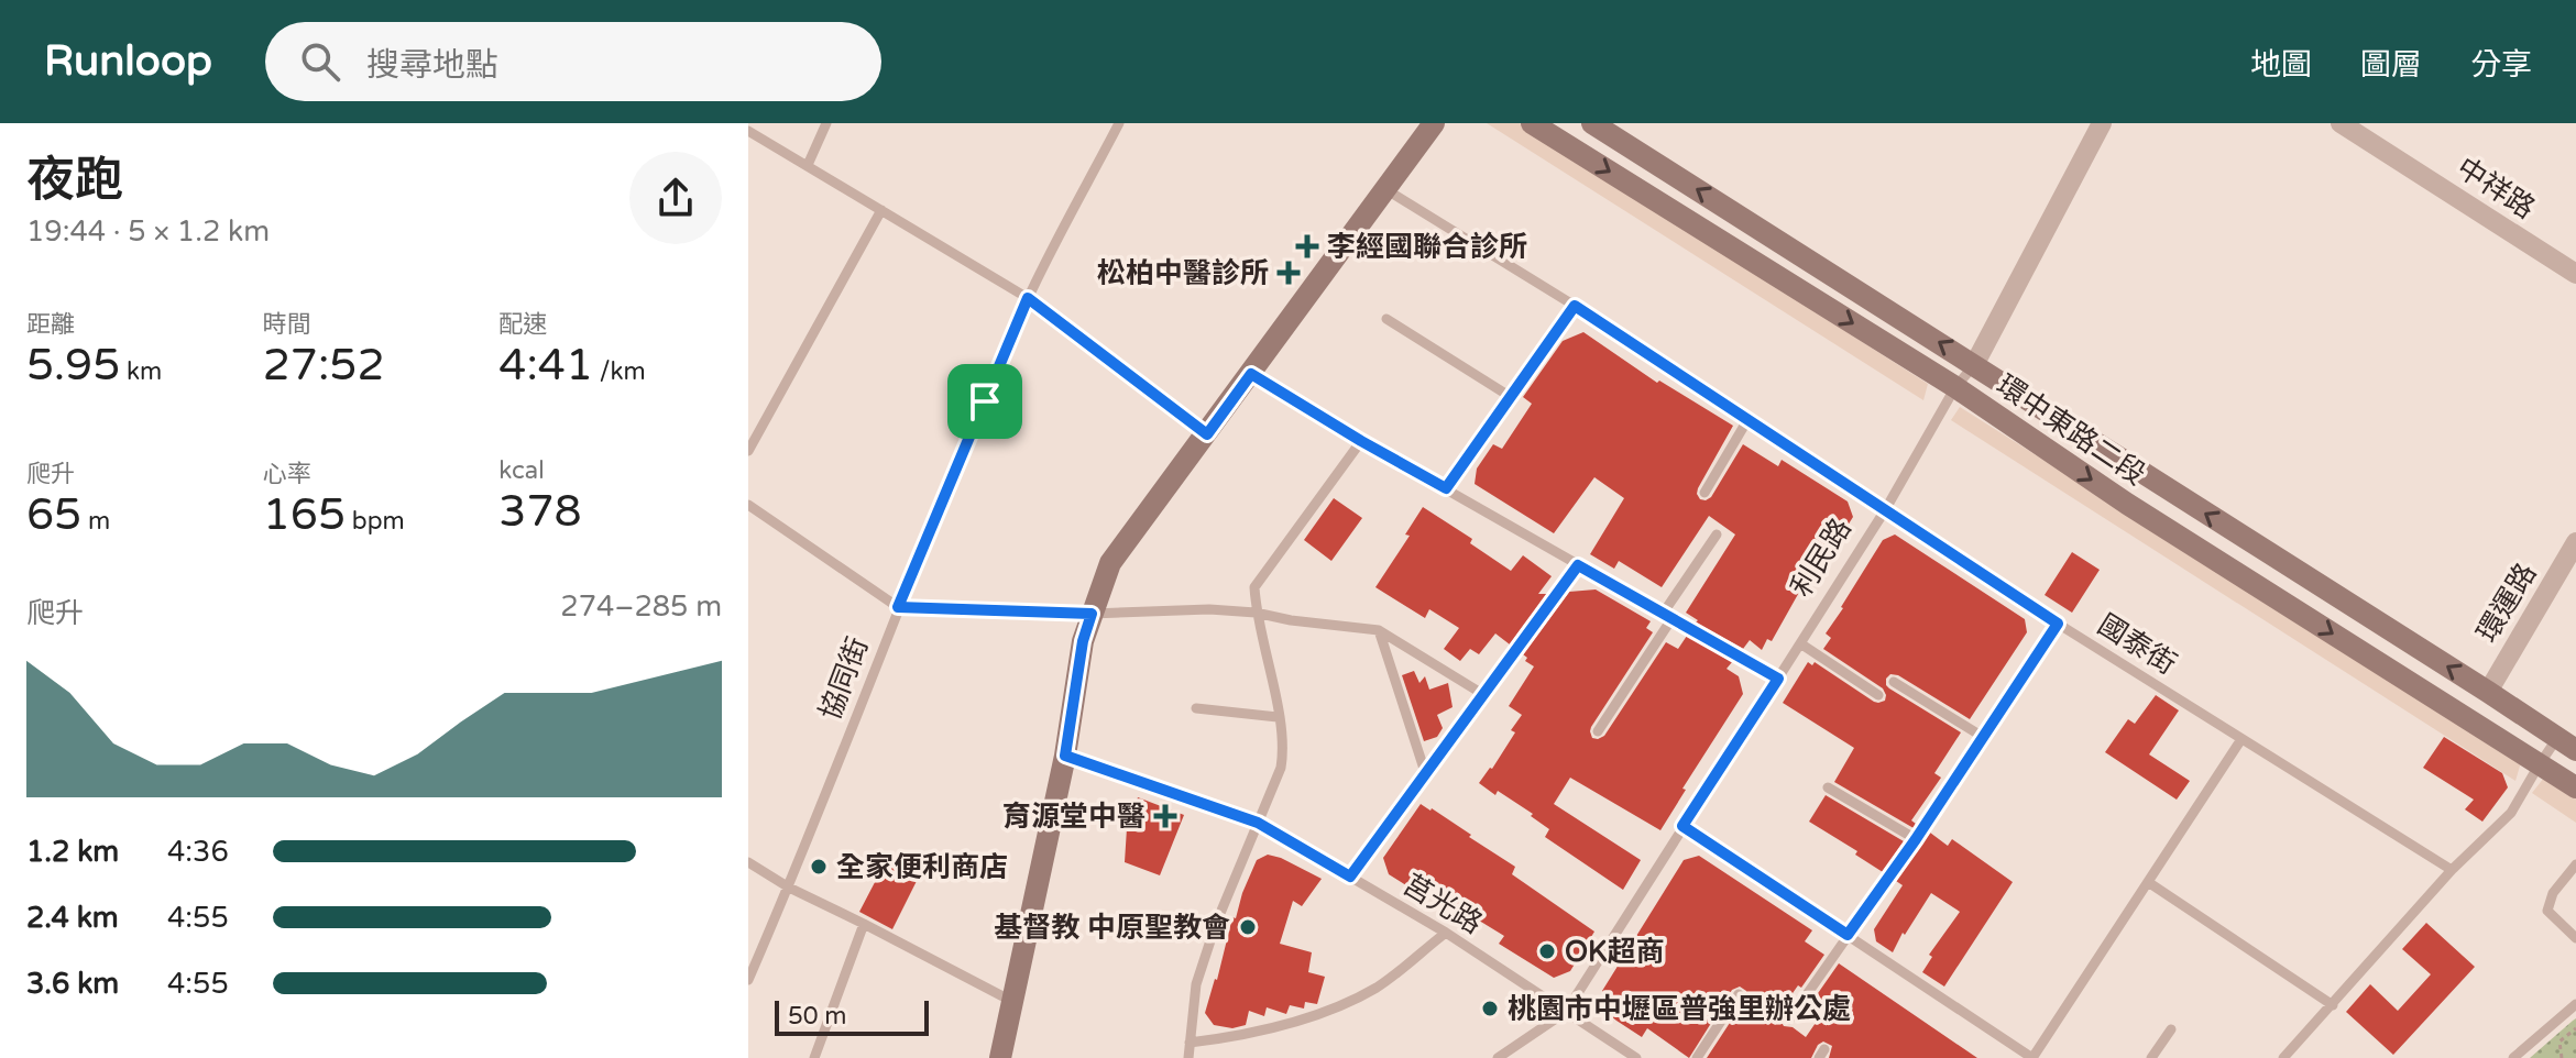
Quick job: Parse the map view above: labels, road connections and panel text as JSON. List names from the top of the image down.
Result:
{
  "streets": {
    "street": [
      "中祥路",
      "環中東路二段",
      "利民路",
      "環運路"
    ],
    "lane": ["國泰街", "協同街", "莒光路"]
  },
  "crossings": [
    ["環中東路二段", "利民路"],
    ["環中東路二段", "環運路"],
    ["利民路", "國泰街"],
    ["利民路", "莒光路"]
  ],
  "places": {
    "health": ["李經國聯合診所", "松柏中醫診所", "育源堂中醫"],
    "other": [
      "全家便利商店",
      "基督教 中原聖教會",
      "OK超商",
      "桃園市中壢區普強里辦公處"
    ]
  },
  "scale_bar": "50 m",
  "page": {
    "header": "Runloop",
    "search": "搜尋地點",
    "nav": ["地圖", "圖層", "分享"],
    "heading": ["夜跑", "19:44 · 5 × 1.2 km"],
    "stats": [
      ["距離", "5.95 km"],
      ["時間", "27:52"],
      ["配速", "4:41 /km"],
      ["爬升", "65 m"],
      ["心率", "165 bpm"],
      ["kcal", "378"]
    ],
    "chart": ["爬升", "274–285 m"],
    "list": [
      {
        "name": "1.2 km",
        "note": "4:36"
      },
      {
        "name": "2.4 km",
        "note": "4:55"
      },
      {
        "name": "3.6 km",
        "note": "4:55"
      }
    ],
    "scale": "50 m"
  }
}
